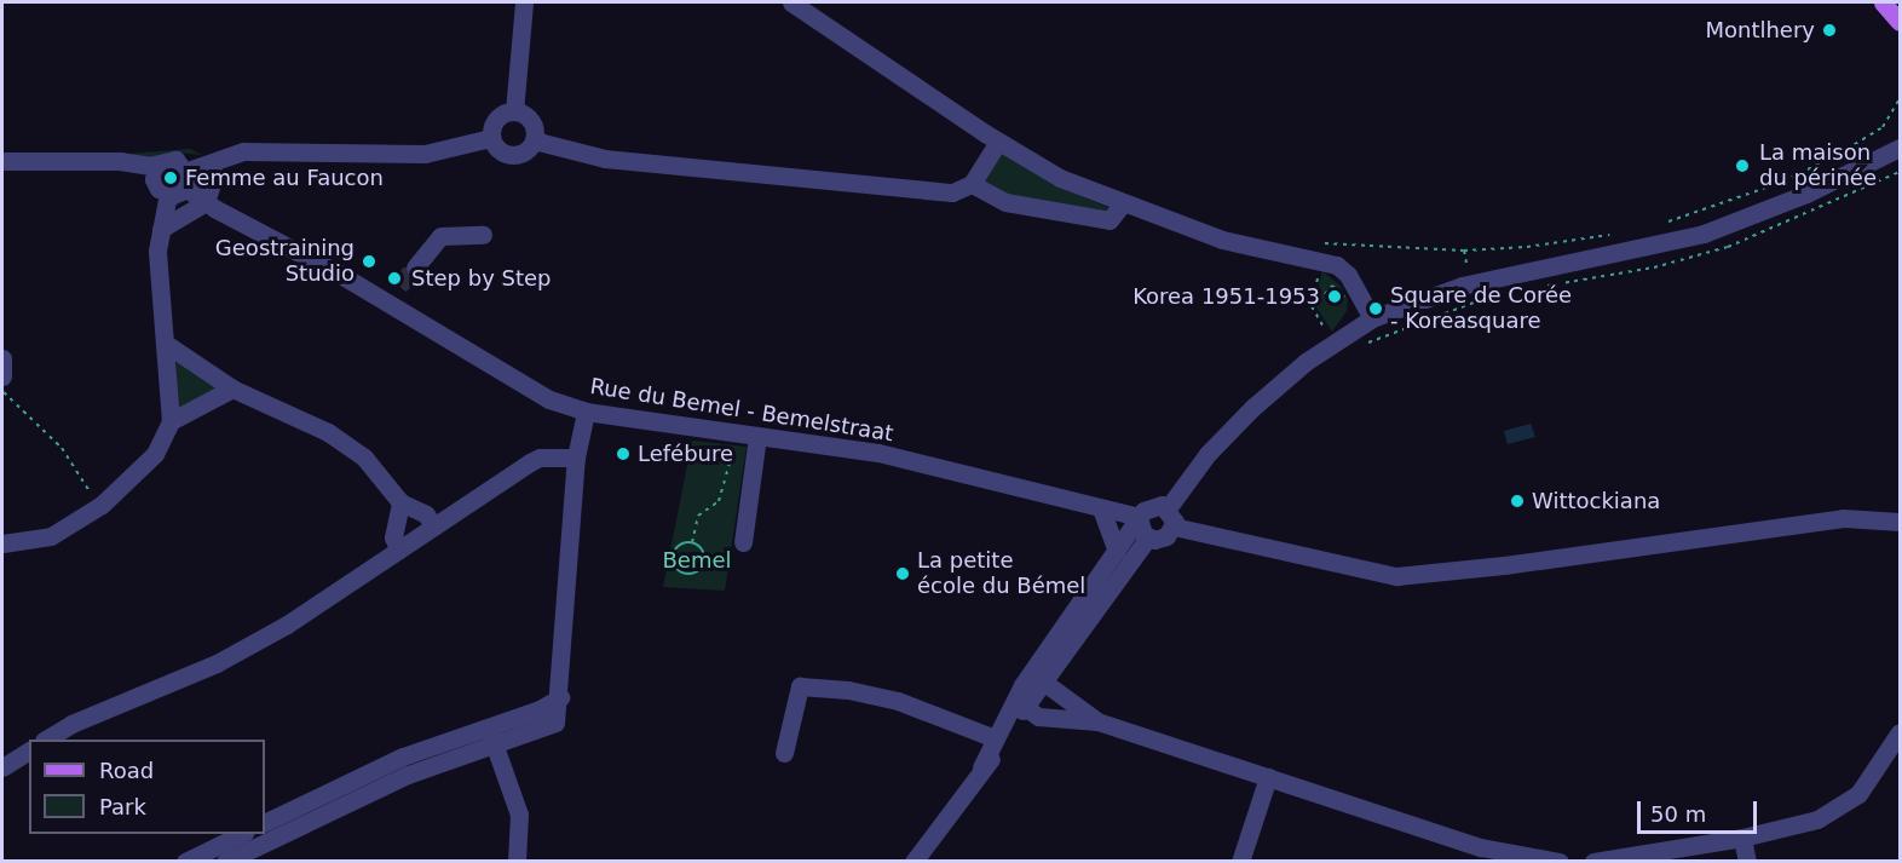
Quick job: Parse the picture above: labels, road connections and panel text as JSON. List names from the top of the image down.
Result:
{
  "streets": {
    "street": ["Rue du Bemel - Bemelstraat"]
  },
  "parks": ["Bemel"],
  "places": [
    "Montlhery",
    "La maison du périnée",
    "Femme au Faucon",
    "Geostraining Studio",
    "Step by Step",
    "Korea 1951-1953",
    "Square de Corée - Koreasquare",
    "Lefébure",
    "Wittockiana",
    "La petite école du Bémel"
  ],
  "legend": ["Road", "Park"],
  "scale_bar": "50 m"
}
